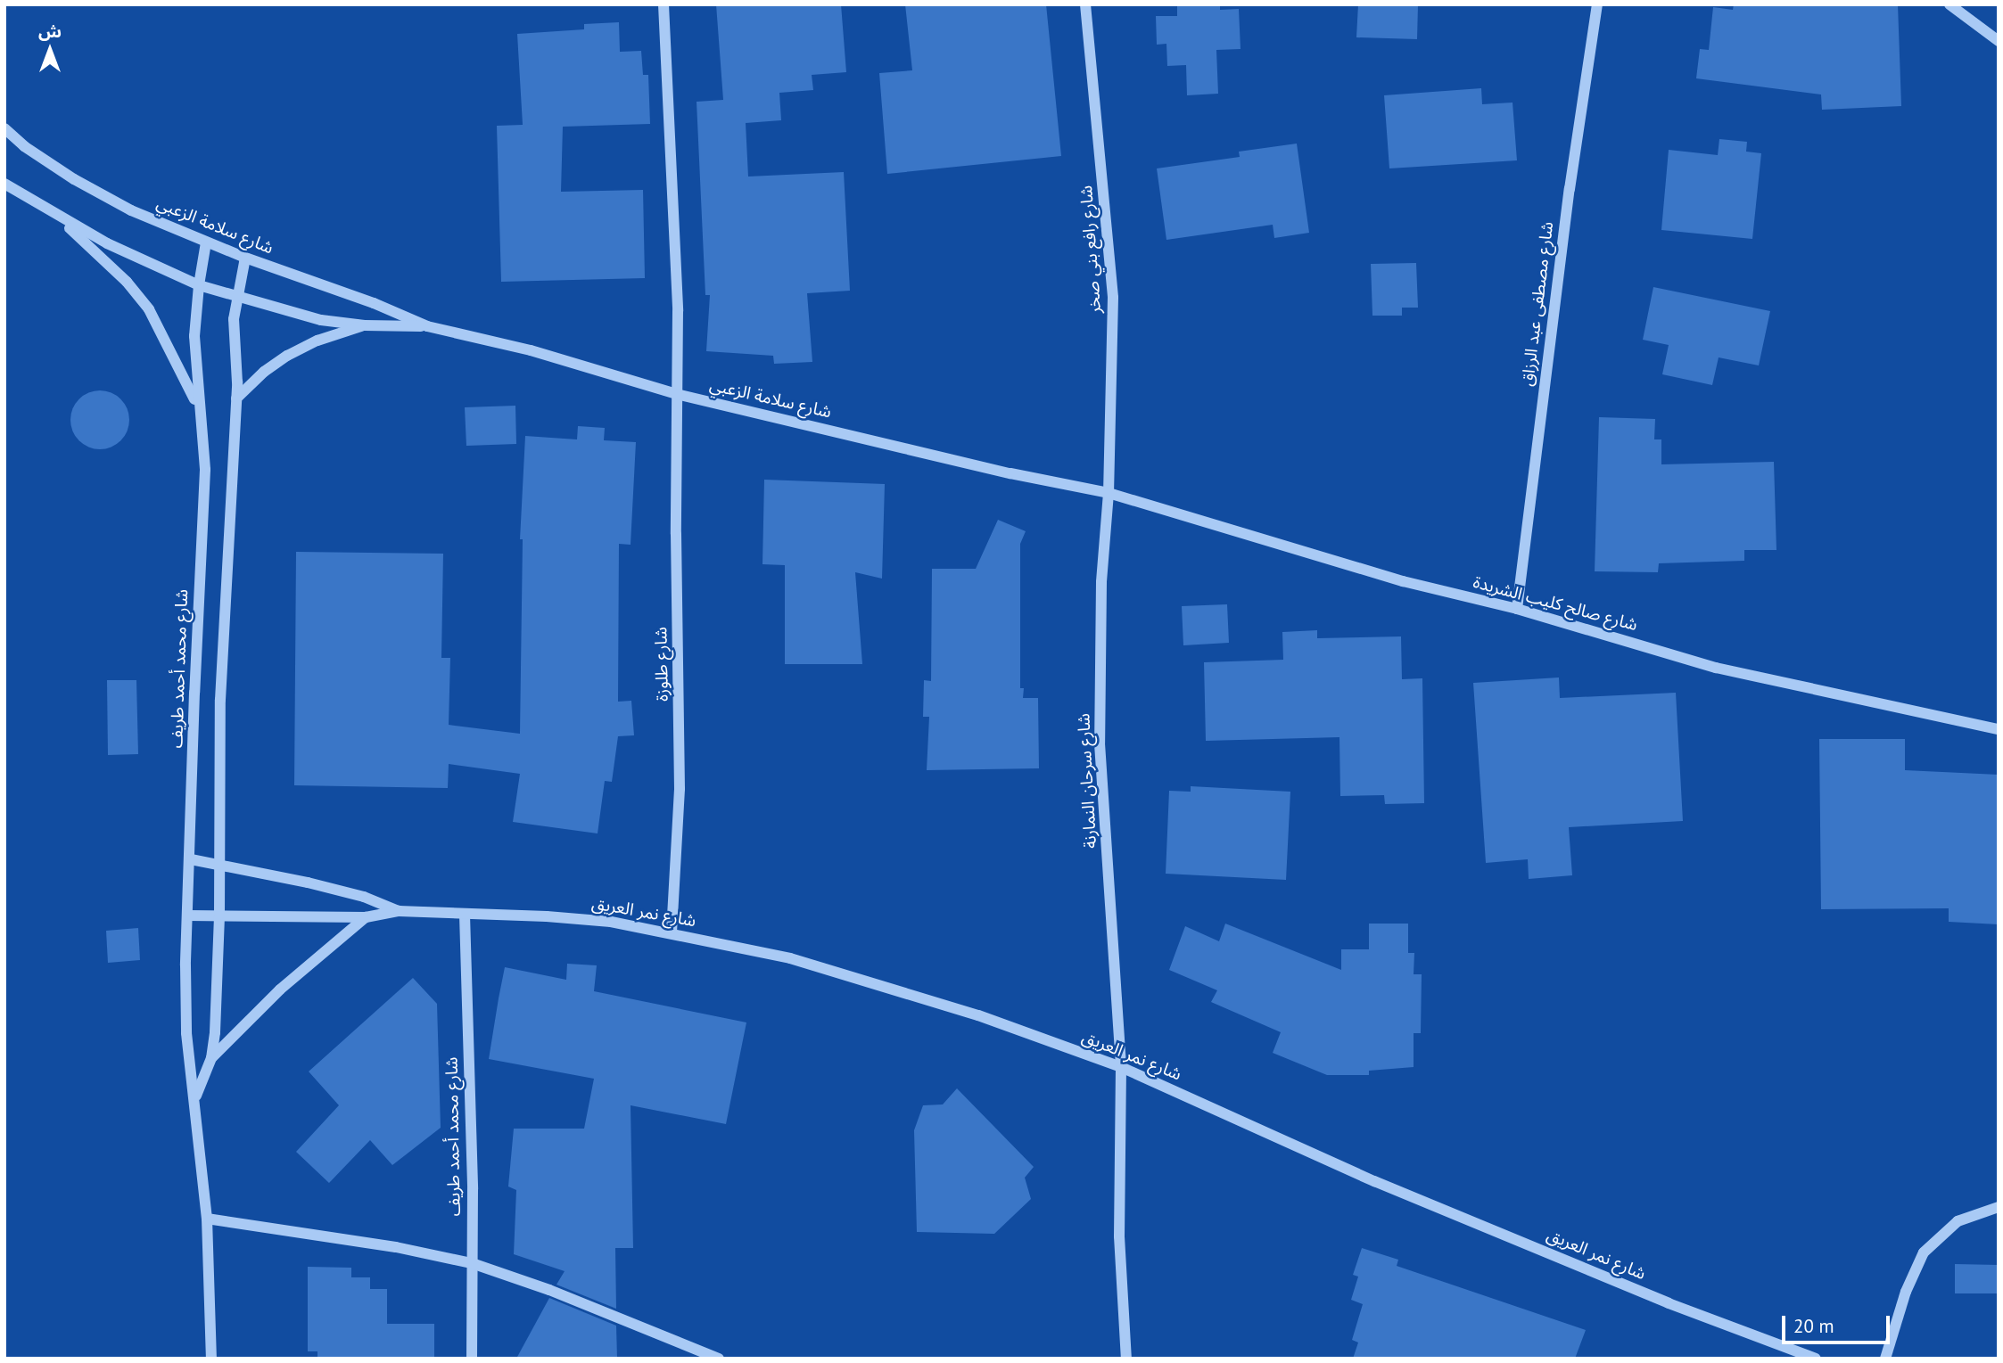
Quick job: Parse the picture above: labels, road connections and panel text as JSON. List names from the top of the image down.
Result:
{
  "streets": {
    "street": [
      "شارع سلامة الزعبي",
      "شارع رافع بني صخر",
      "شارع مصطفى عبد الرزاق",
      "شارع صالح كليب الشريدة",
      "شارع طلوزة",
      "شارع محمد أحمد طريف",
      "شارع سرحان النمارنة",
      "شارع نمر العريق"
    ]
  },
  "crossings": [
    ["شارع سلامة الزعبي", "شارع رافع بني صخر"],
    ["شارع سلامة الزعبي", "شارع صالح كليب الشريدة"],
    ["شارع سلامة الزعبي", "شارع طلوزة"],
    ["شارع سلامة الزعبي", "شارع محمد أحمد طريف"],
    ["شارع سلامة الزعبي", "شارع سرحان النمارنة"],
    ["شارع رافع بني صخر", "شارع صالح كليب الشريدة"],
    ["شارع رافع بني صخر", "شارع سرحان النمارنة"],
    ["شارع مصطفى عبد الرزاق", "شارع صالح كليب الشريدة"],
    ["شارع صالح كليب الشريدة", "شارع سرحان النمارنة"],
    ["شارع طلوزة", "شارع نمر العريق"],
    ["شارع محمد أحمد طريف", "شارع نمر العريق"],
    ["شارع سرحان النمارنة", "شارع نمر العريق"]
  ],
  "scale_bar": "20 m",
  "north": "top"
}
